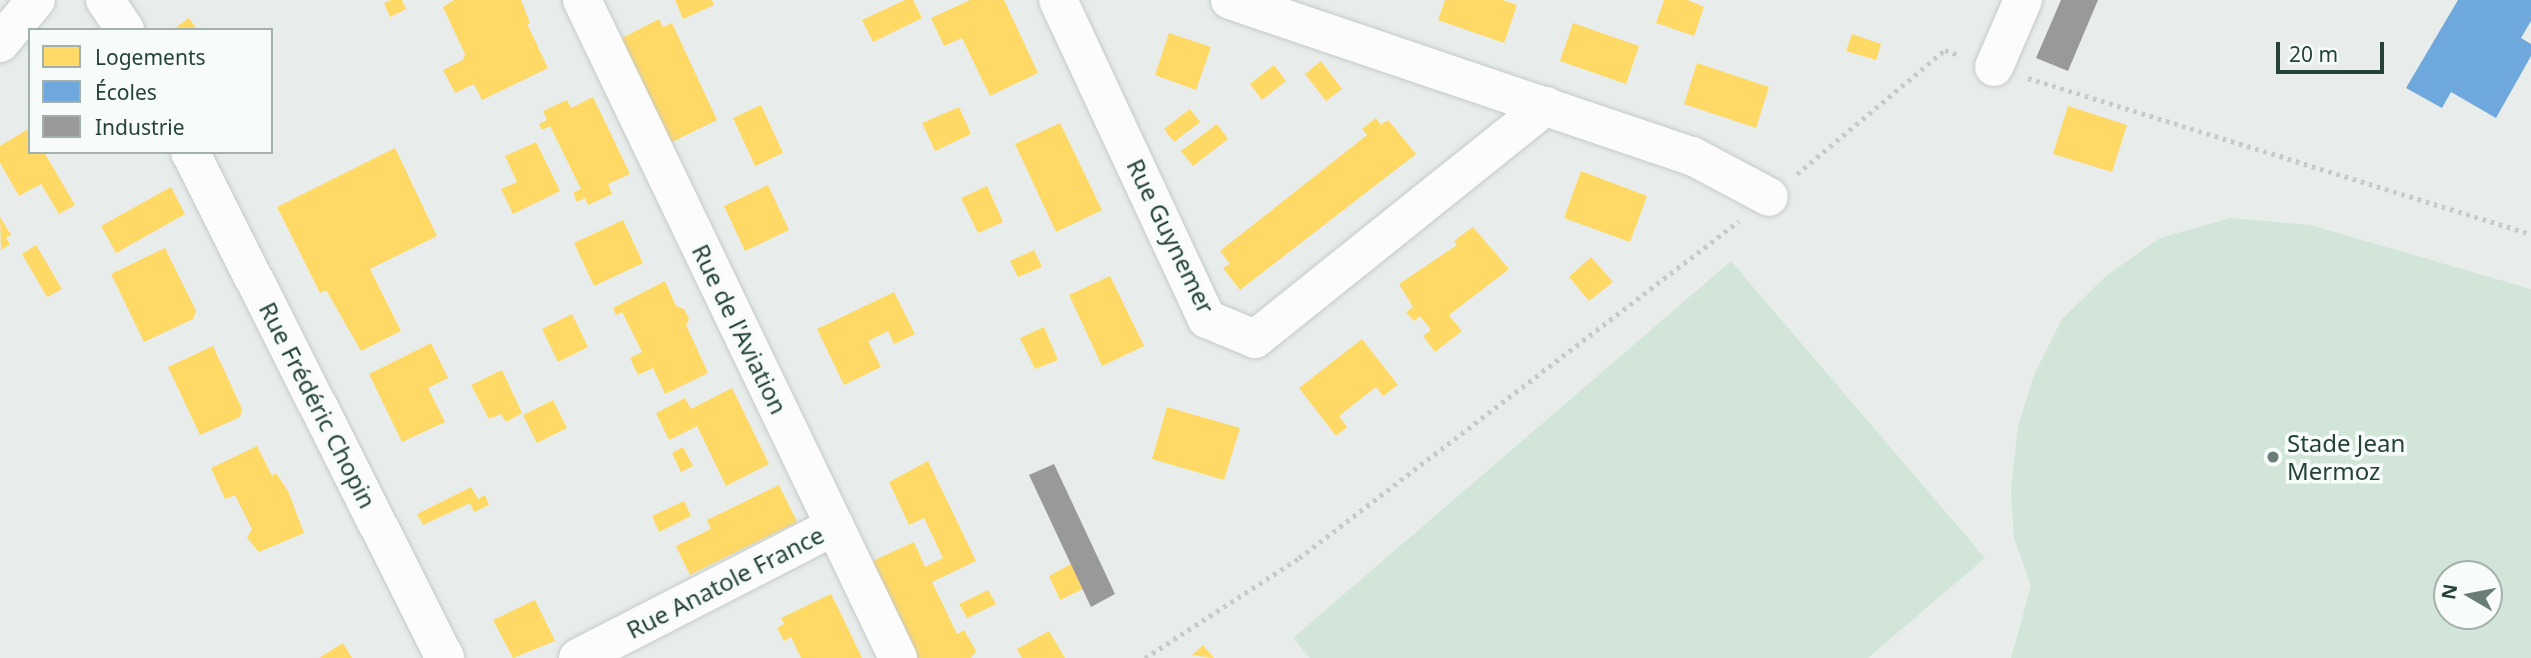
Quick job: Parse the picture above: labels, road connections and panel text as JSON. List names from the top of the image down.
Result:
{
  "streets": {
    "street": [
      "Rue Guynemer",
      "Rue de l'Aviation",
      "Rue Frédéric Chopin",
      "Rue Anatole France"
    ]
  },
  "crossings": [
    ["Rue de l'Aviation", "Rue Anatole France"]
  ],
  "places": ["Stade Jean Mermoz"],
  "legend": ["Logements", "Écoles", "Industrie"],
  "scale_bar": "20 m",
  "north": "left"
}
